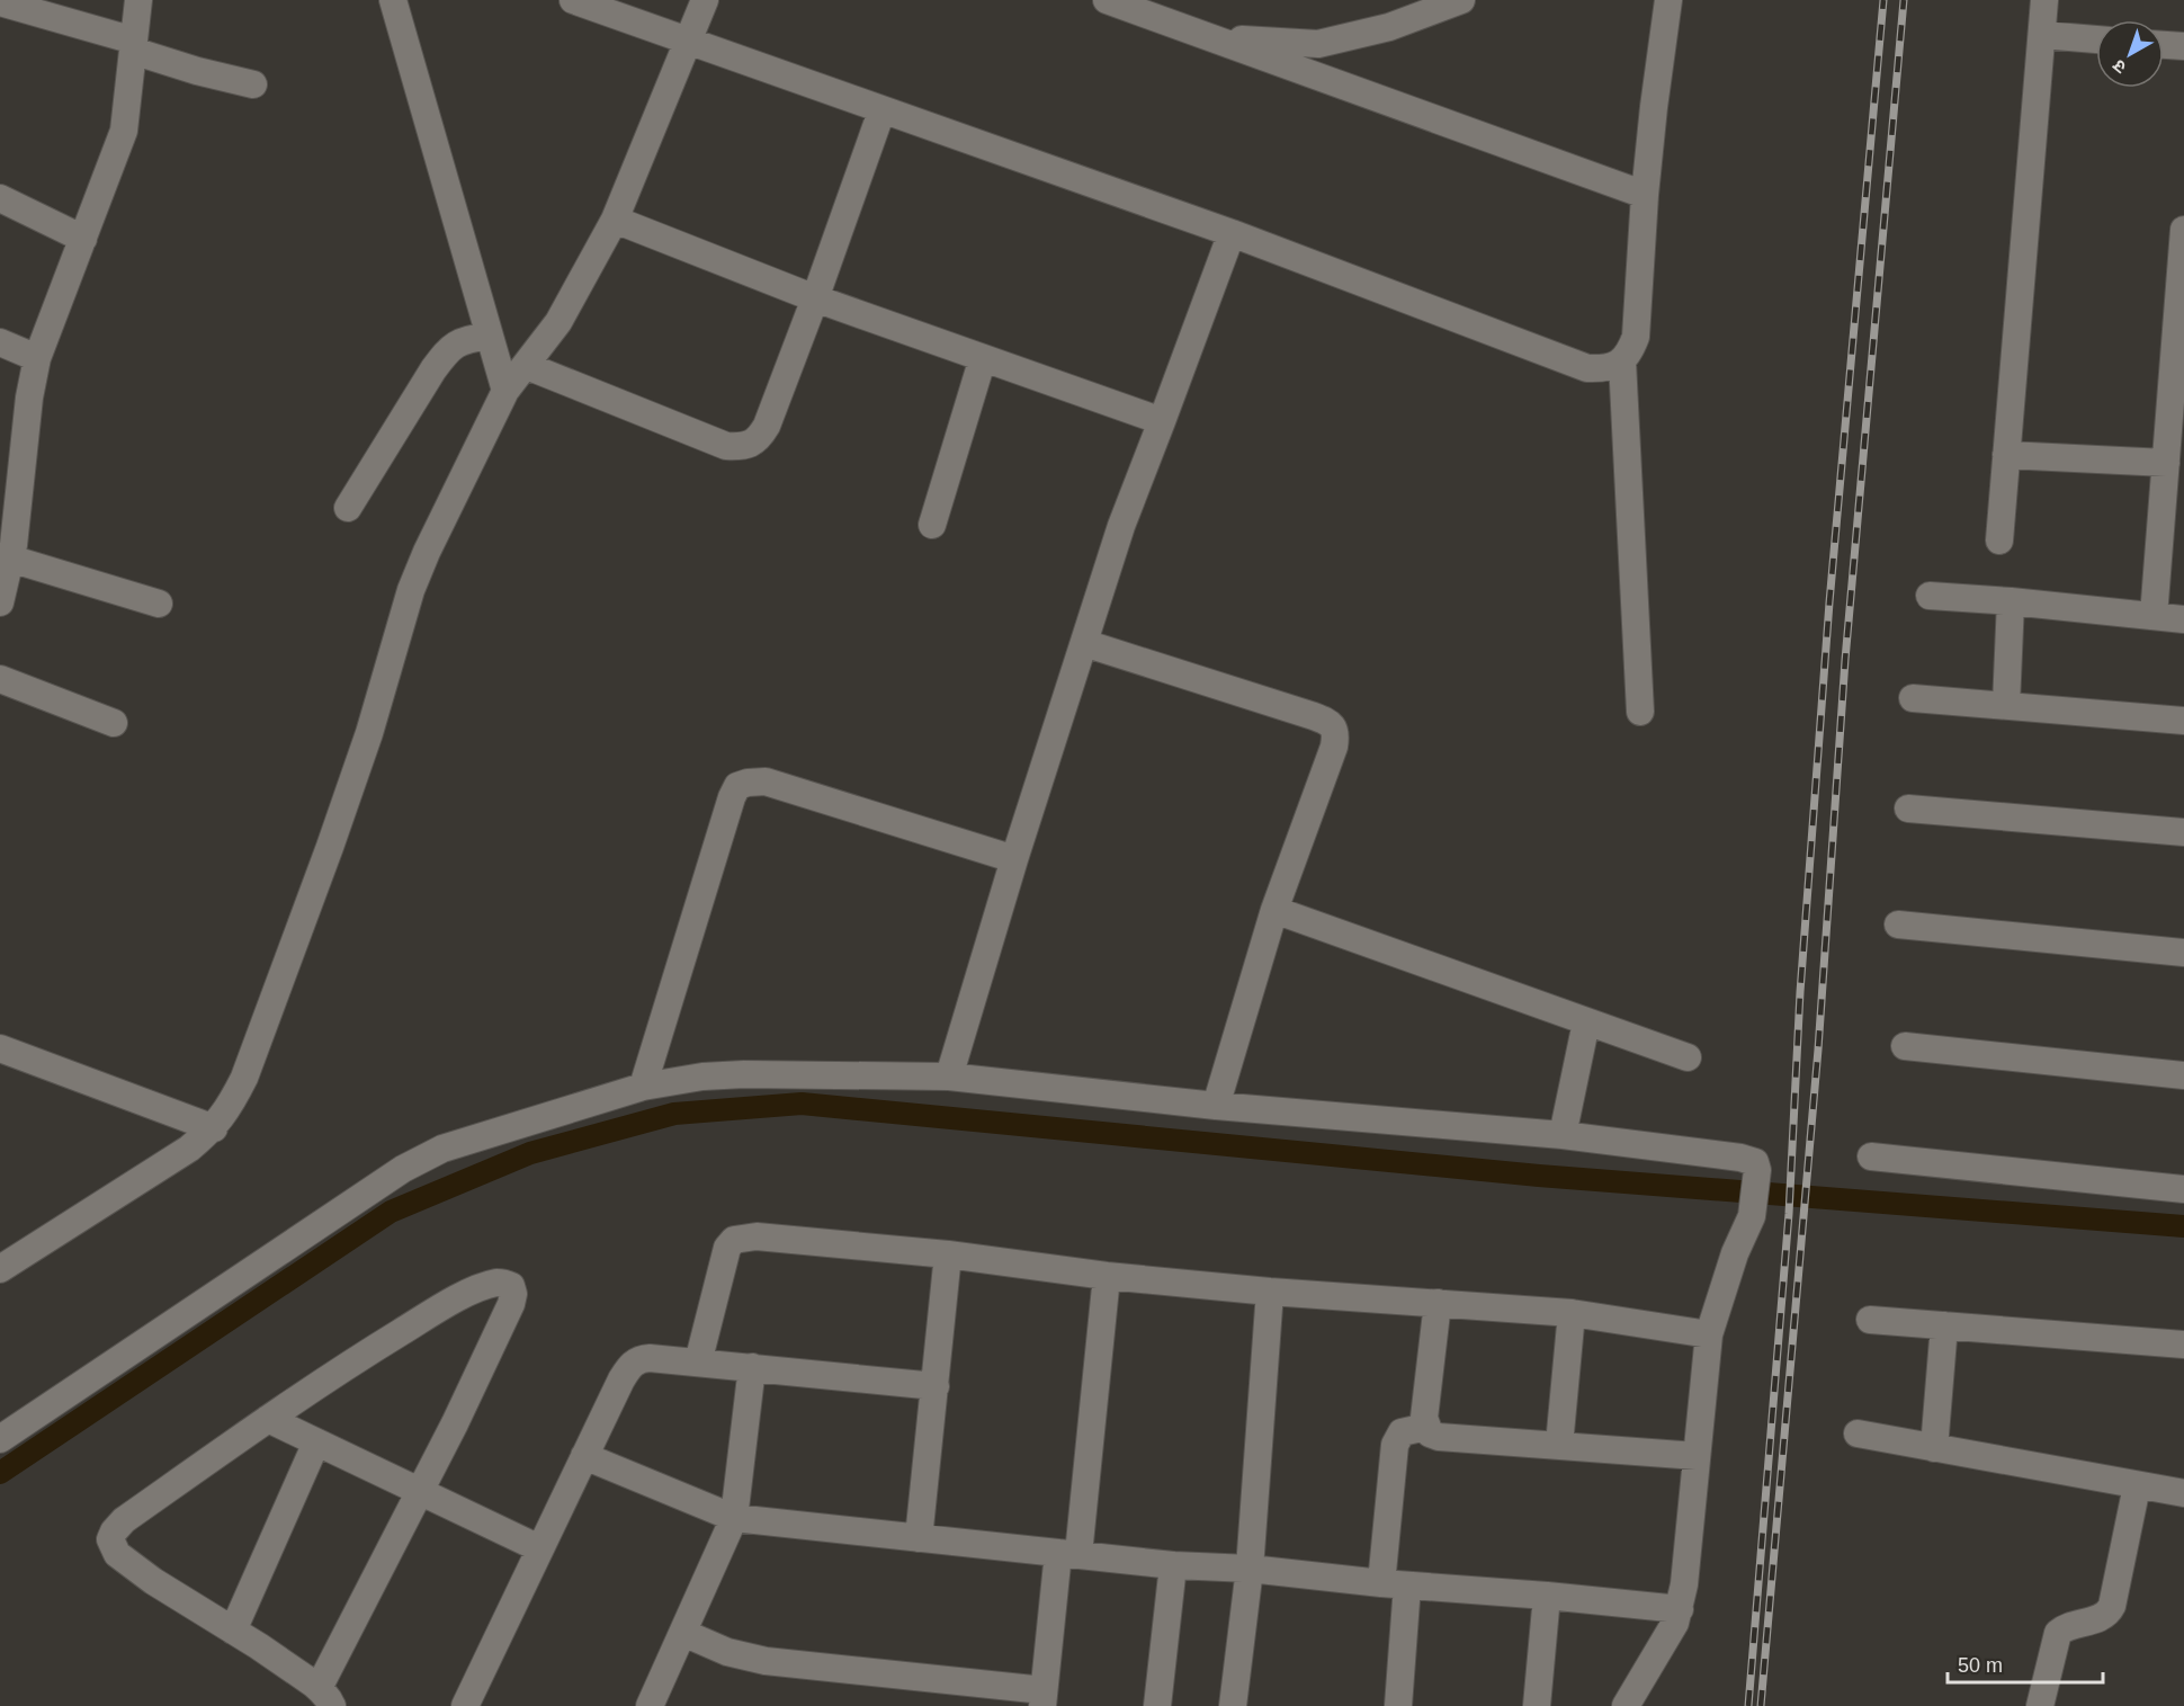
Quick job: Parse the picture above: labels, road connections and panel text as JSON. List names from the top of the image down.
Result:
{
  "scale_bar": "50 m",
  "north": "bottom left"
}
